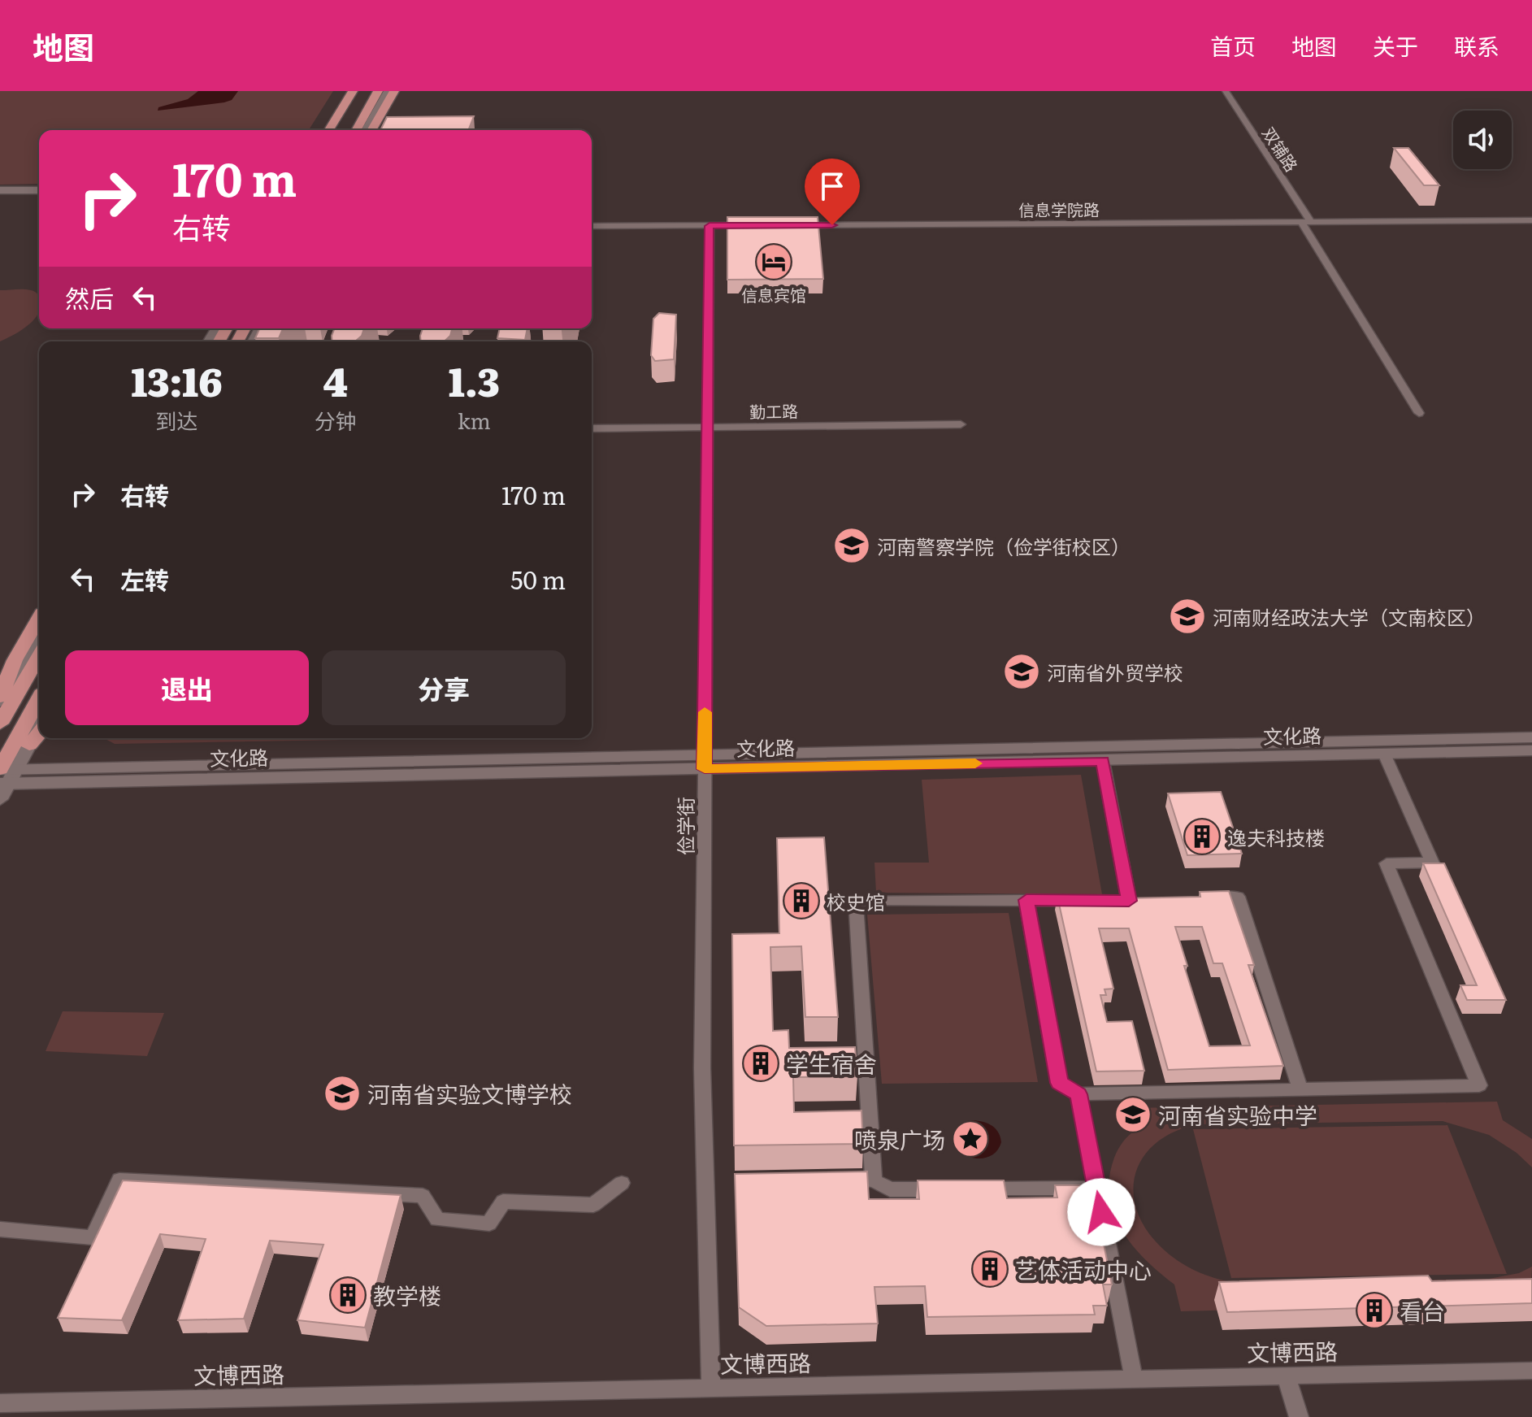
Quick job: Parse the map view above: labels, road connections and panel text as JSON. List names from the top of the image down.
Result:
{
  "streets": {
    "main road": ["文化路"],
    "street": [
      "双铺路",
      "信息学院路",
      "勤工路",
      "俭学街",
      "文博西路"
    ]
  },
  "crossings": [
    ["双铺路", "信息学院路"],
    ["勤工路", "俭学街"],
    ["文化路", "俭学街"],
    ["俭学街", "文博西路"]
  ],
  "places": {
    "hotel": ["信息宾馆"],
    "school or university": [
      "河南警察学院（俭学街校区）",
      "河南财经政法大学（文南校区）",
      "河南省外贸学校",
      "河南省实验文博学校",
      "河南省实验中学"
    ],
    "building": [
      "逸夫科技楼",
      "校史馆",
      "学生宿舍",
      "艺体活动中心",
      "教学楼",
      "看台"
    ],
    "place": ["喷泉广场"]
  },
  "page": {
    "header": "地图",
    "nav": [
      "首页",
      "地图",
      "关于",
      "联系"
    ],
    "turn": ["170 m", "右转"],
    "then": "然后",
    "eta": [
      "13:16",
      "到达",
      "4",
      "分钟",
      "1.3",
      "km"
    ],
    "list": [
      {
        "name": "右转",
        "value": "170 m"
      },
      {
        "name": "左转",
        "value": "50 m"
      }
    ],
    "buttons": ["退出", "分享"]
  }
}
